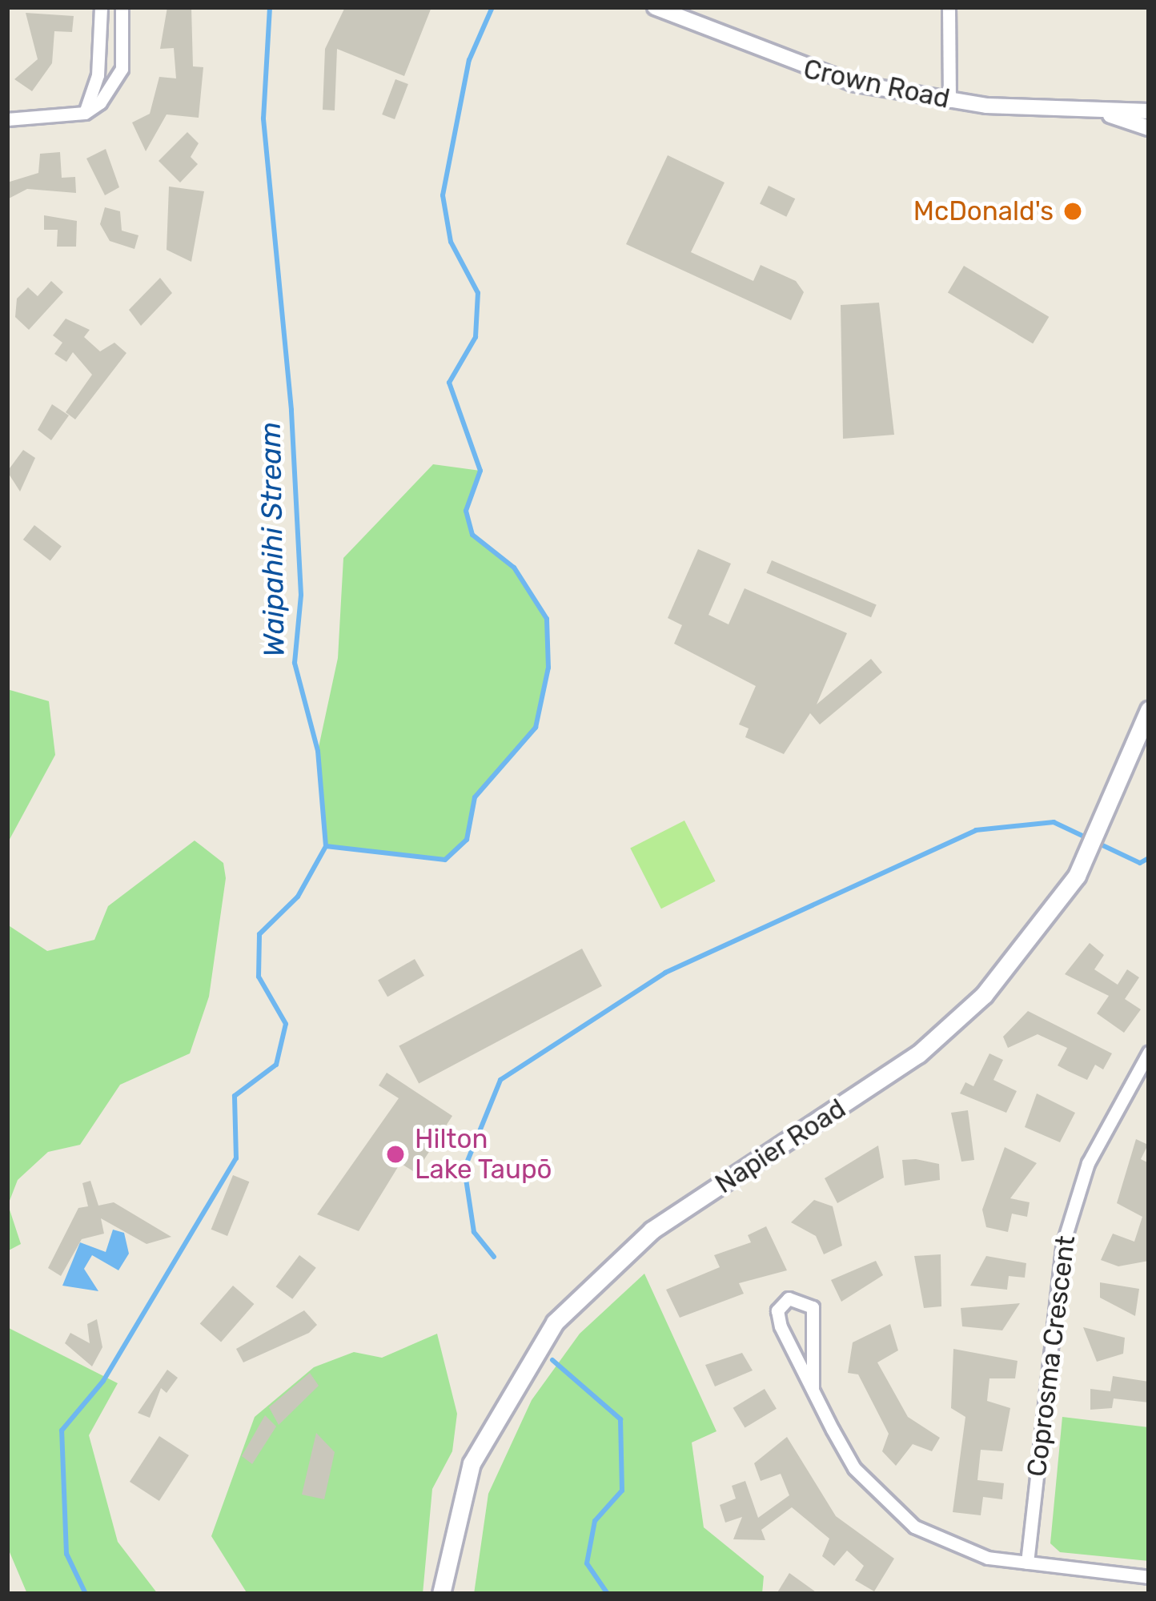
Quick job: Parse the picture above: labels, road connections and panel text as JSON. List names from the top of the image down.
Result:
{
  "streets": {
    "main road": ["Napier Road"],
    "street": ["Crown Road", "Coprosma Crescent"]
  },
  "water": ["Waipahihi Stream"],
  "places": ["McDonald's", "Hilton Lake Taupō"]
}
